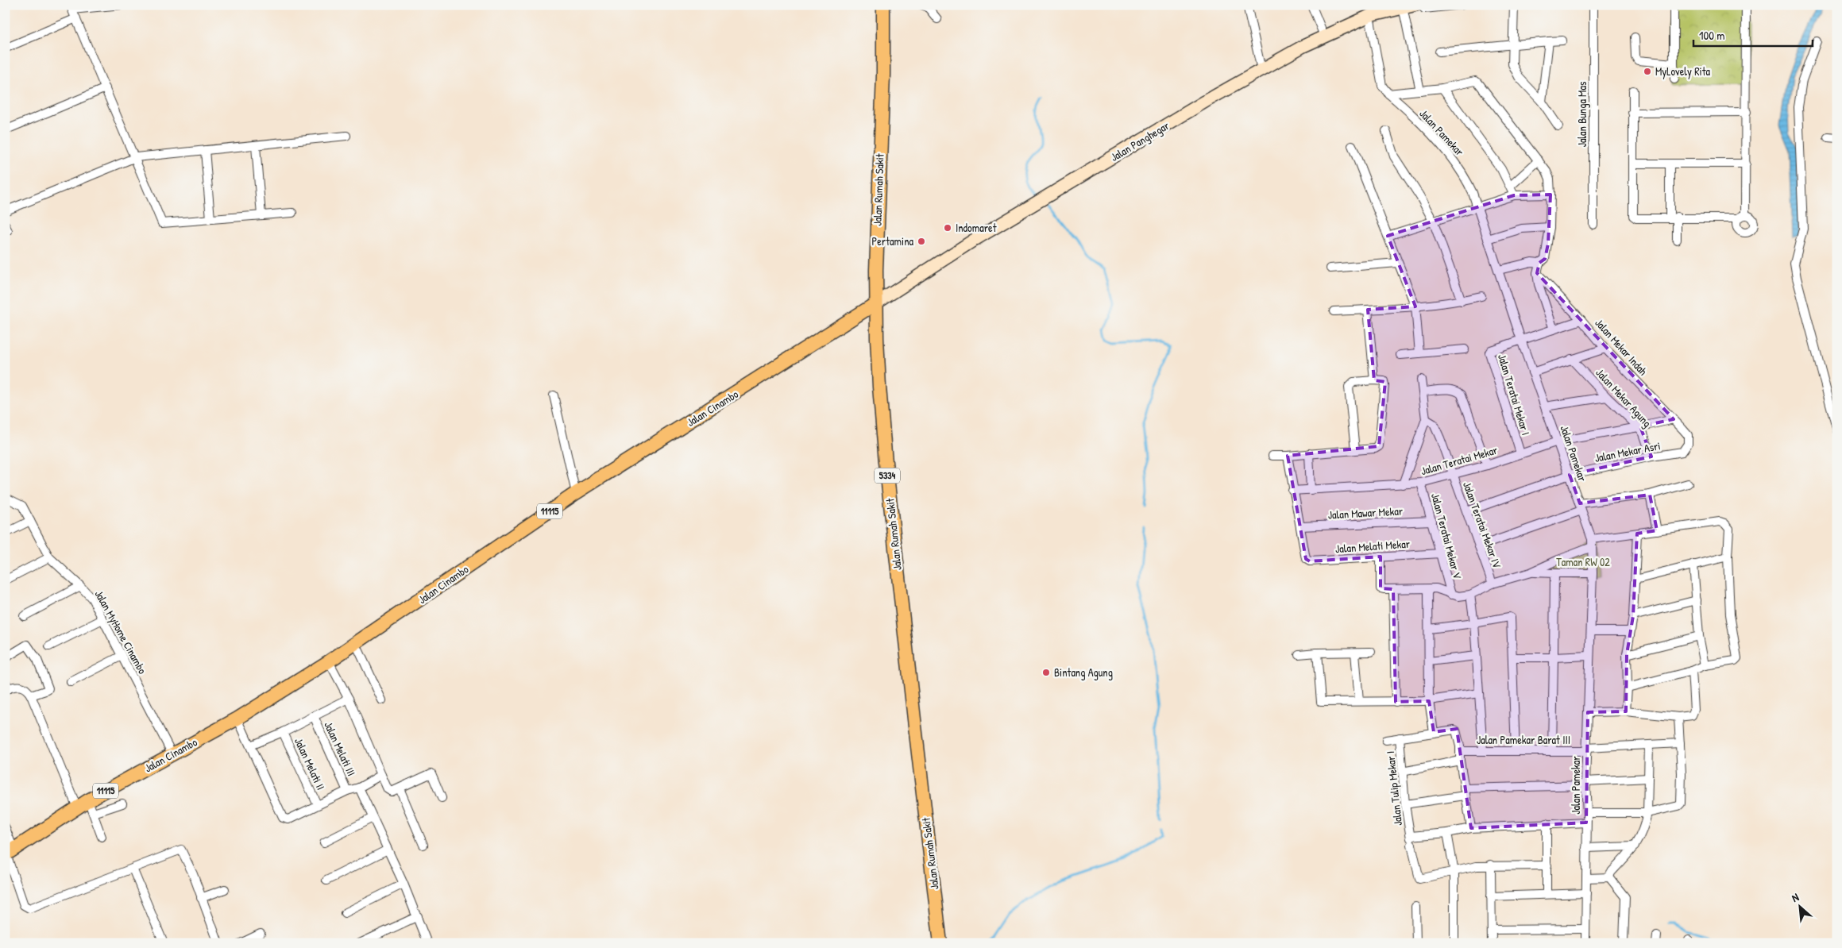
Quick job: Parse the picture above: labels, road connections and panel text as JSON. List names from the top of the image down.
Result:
{
  "streets": {
    "main road": [
      "Jalan Rumah Sakit",
      "Jalan Cinambo",
      "5334",
      "11115"
    ],
    "street": [
      "Jalan Bunga Mas",
      "Jalan Pamekar",
      "Jalan Panghegar",
      "Jalan Mekar Indah",
      "Jalan Teratai Mekar I",
      "Jalan Mekar Agung",
      "Jalan Mekar Asri",
      "Jalan Teratai Mekar",
      "Jalan Mawar Mekar",
      "Jalan Teratai Mekar IV",
      "Jalan Teratai Mekar V",
      "Jalan Melati Mekar",
      "Jalan MyHome Cinambo",
      "Jalan Pamekar Barat III",
      "Jalan Melati III",
      "Jalan Melati II",
      "Jalan Tulip Mekar I"
    ]
  },
  "crossings": [
    ["Jalan Pamekar", "Jalan Panghegar"],
    ["Jalan Pamekar", "Jalan Teratai Mekar I"],
    ["Jalan Pamekar", "Jalan Mekar Asri"],
    ["Jalan Pamekar", "Jalan Teratai Mekar"],
    ["Jalan Pamekar", "Jalan Pamekar Barat III"],
    ["Jalan Panghegar", "Jalan Rumah Sakit"],
    ["Jalan Panghegar", "Jalan Cinambo"],
    ["Jalan Rumah Sakit", "Jalan Cinambo"],
    ["Jalan Mekar Indah", "Jalan Mekar Asri"],
    ["Jalan Mekar Indah", "Jalan Teratai Mekar"],
    ["Jalan Teratai Mekar I", "Jalan Teratai Mekar"],
    ["Jalan Mekar Agung", "Jalan Mekar Asri"],
    ["Jalan Mekar Agung", "Jalan Teratai Mekar"],
    ["Jalan Cinambo", "Jalan MyHome Cinambo"],
    ["Jalan Mekar Asri", "Jalan Teratai Mekar IV"],
    ["Jalan Teratai Mekar", "Jalan Teratai Mekar IV"],
    ["Jalan Teratai Mekar", "Jalan Teratai Mekar V"],
    ["Jalan Mawar Mekar", "Jalan Teratai Mekar V"],
    ["Jalan Mawar Mekar", "Jalan Melati Mekar"],
    ["Jalan Teratai Mekar V", "Jalan Melati Mekar"]
  ],
  "parks": ["Taman RW 02"],
  "places": [
    "MyLovely Rita",
    "Indomaret",
    "Pertamina",
    "Bintang Agung"
  ],
  "scale_bar": "100 m",
  "north": "top left"
}
